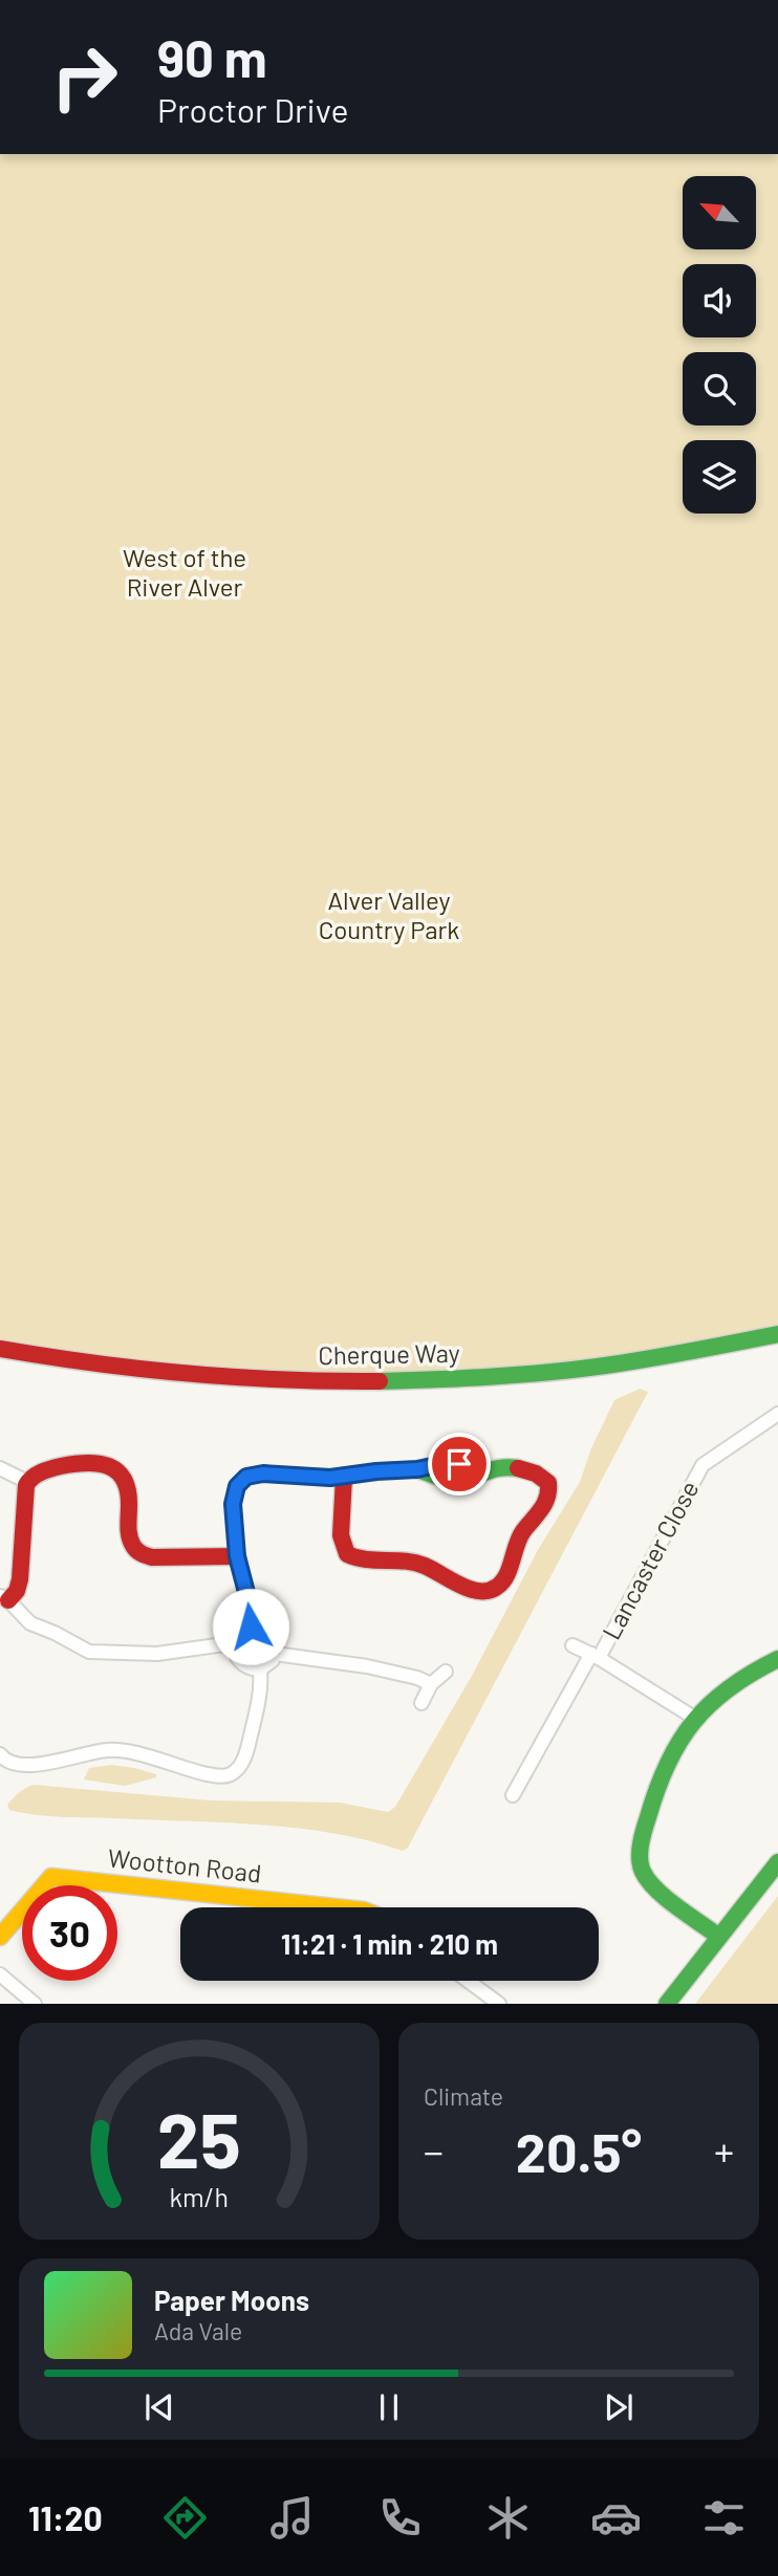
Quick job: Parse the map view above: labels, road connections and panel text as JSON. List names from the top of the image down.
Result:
{
  "streets": {
    "street": ["Cherque Way", "Lancaster Close", "Wootton Road"]
  },
  "parks": ["West of the River Alver", "Alver Valley Country Park"],
  "north": "top left",
  "page": {
    "turn": ["90 m", "Proctor Drive"],
    "limit": "30",
    "trip": "11:21 · 1 min · 210 m",
    "tile": "Climate",
    "heat": ["−", "20.5°", "+"],
    "song": ["Paper Moons", "Ada Vale"],
    "tabs": "11:20",
    "gauge": ["25", "km/h"]
  }
}
